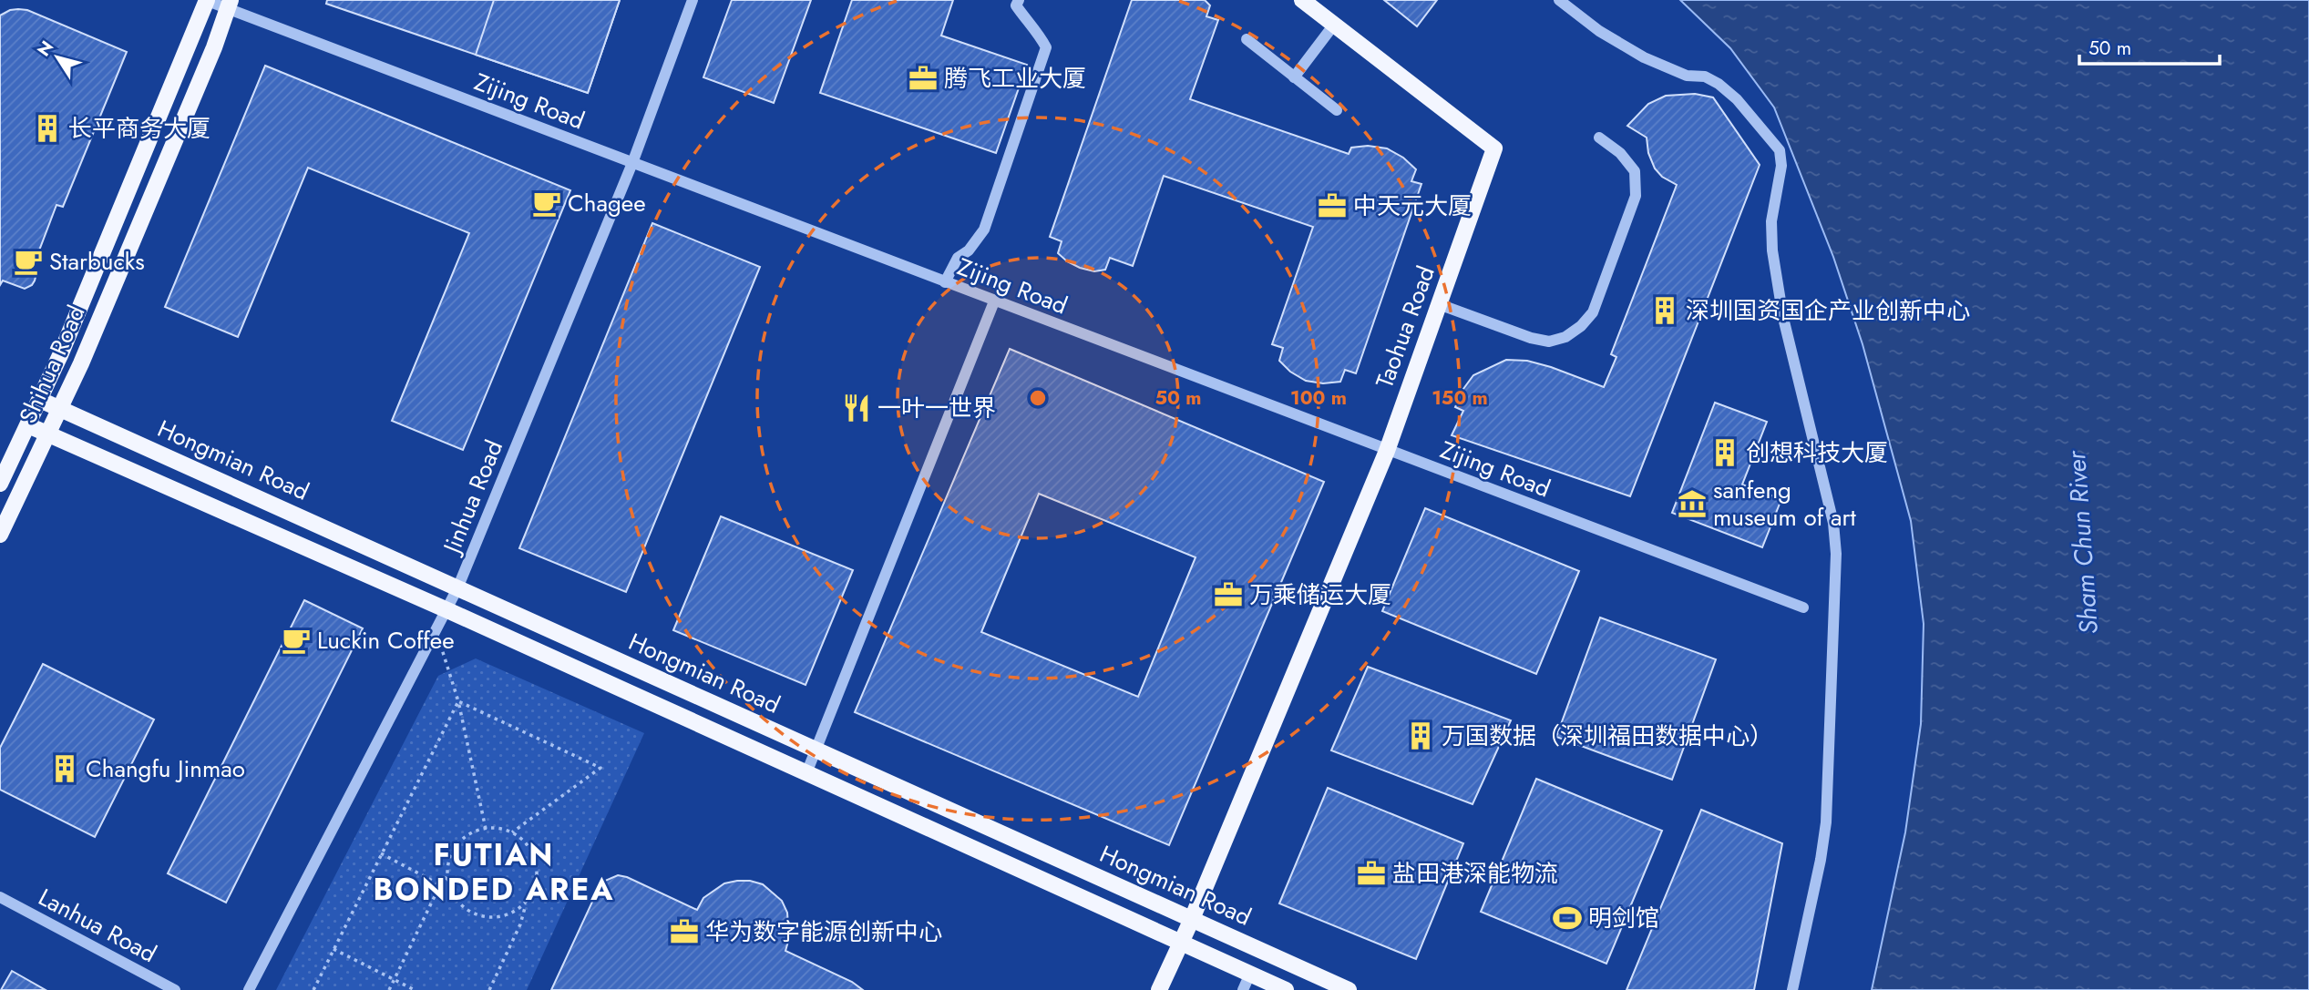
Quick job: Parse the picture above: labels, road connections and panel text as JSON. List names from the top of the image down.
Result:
{
  "streets": {
    "main road": ["Taohua Road", "Shihua Road", "Hongmian Road"],
    "street": ["Zijing Road", "Jinhua Road", "Lanhua Road"]
  },
  "crossings": [
    ["Zijing Road", "Taohua Road"],
    ["Zijing Road", "Shihua Road"],
    ["Zijing Road", "Jinhua Road"],
    ["Taohua Road", "Hongmian Road"],
    ["Shihua Road", "Hongmian Road"],
    ["Hongmian Road", "Jinhua Road"]
  ],
  "districts": ["FUTIAN BONDED AREA"],
  "water": ["Sham Chun River"],
  "places": {
    "office": [
      "腾飞工业大厦",
      "中天元大厦",
      "万乘储运大厦",
      "盐田港深能物流",
      "华为数字能源创新中心"
    ],
    "building": [
      "长平商务大厦",
      "深圳国资国企产业创新中心",
      "创想科技大厦",
      "万国数据（深圳福田数据中心）",
      "Changfu Jinmao"
    ],
    "cafe": ["Chagee", "Starbucks", "Luckin Coffee"],
    "restaurant": ["一叶一世界"],
    "museum": ["sanfeng museum of art"],
    "sports": ["明剑馆"]
  },
  "scale_bar": "50 m",
  "north": "top left",
  "rings": ["50 m", "100 m", "150 m"]
}
